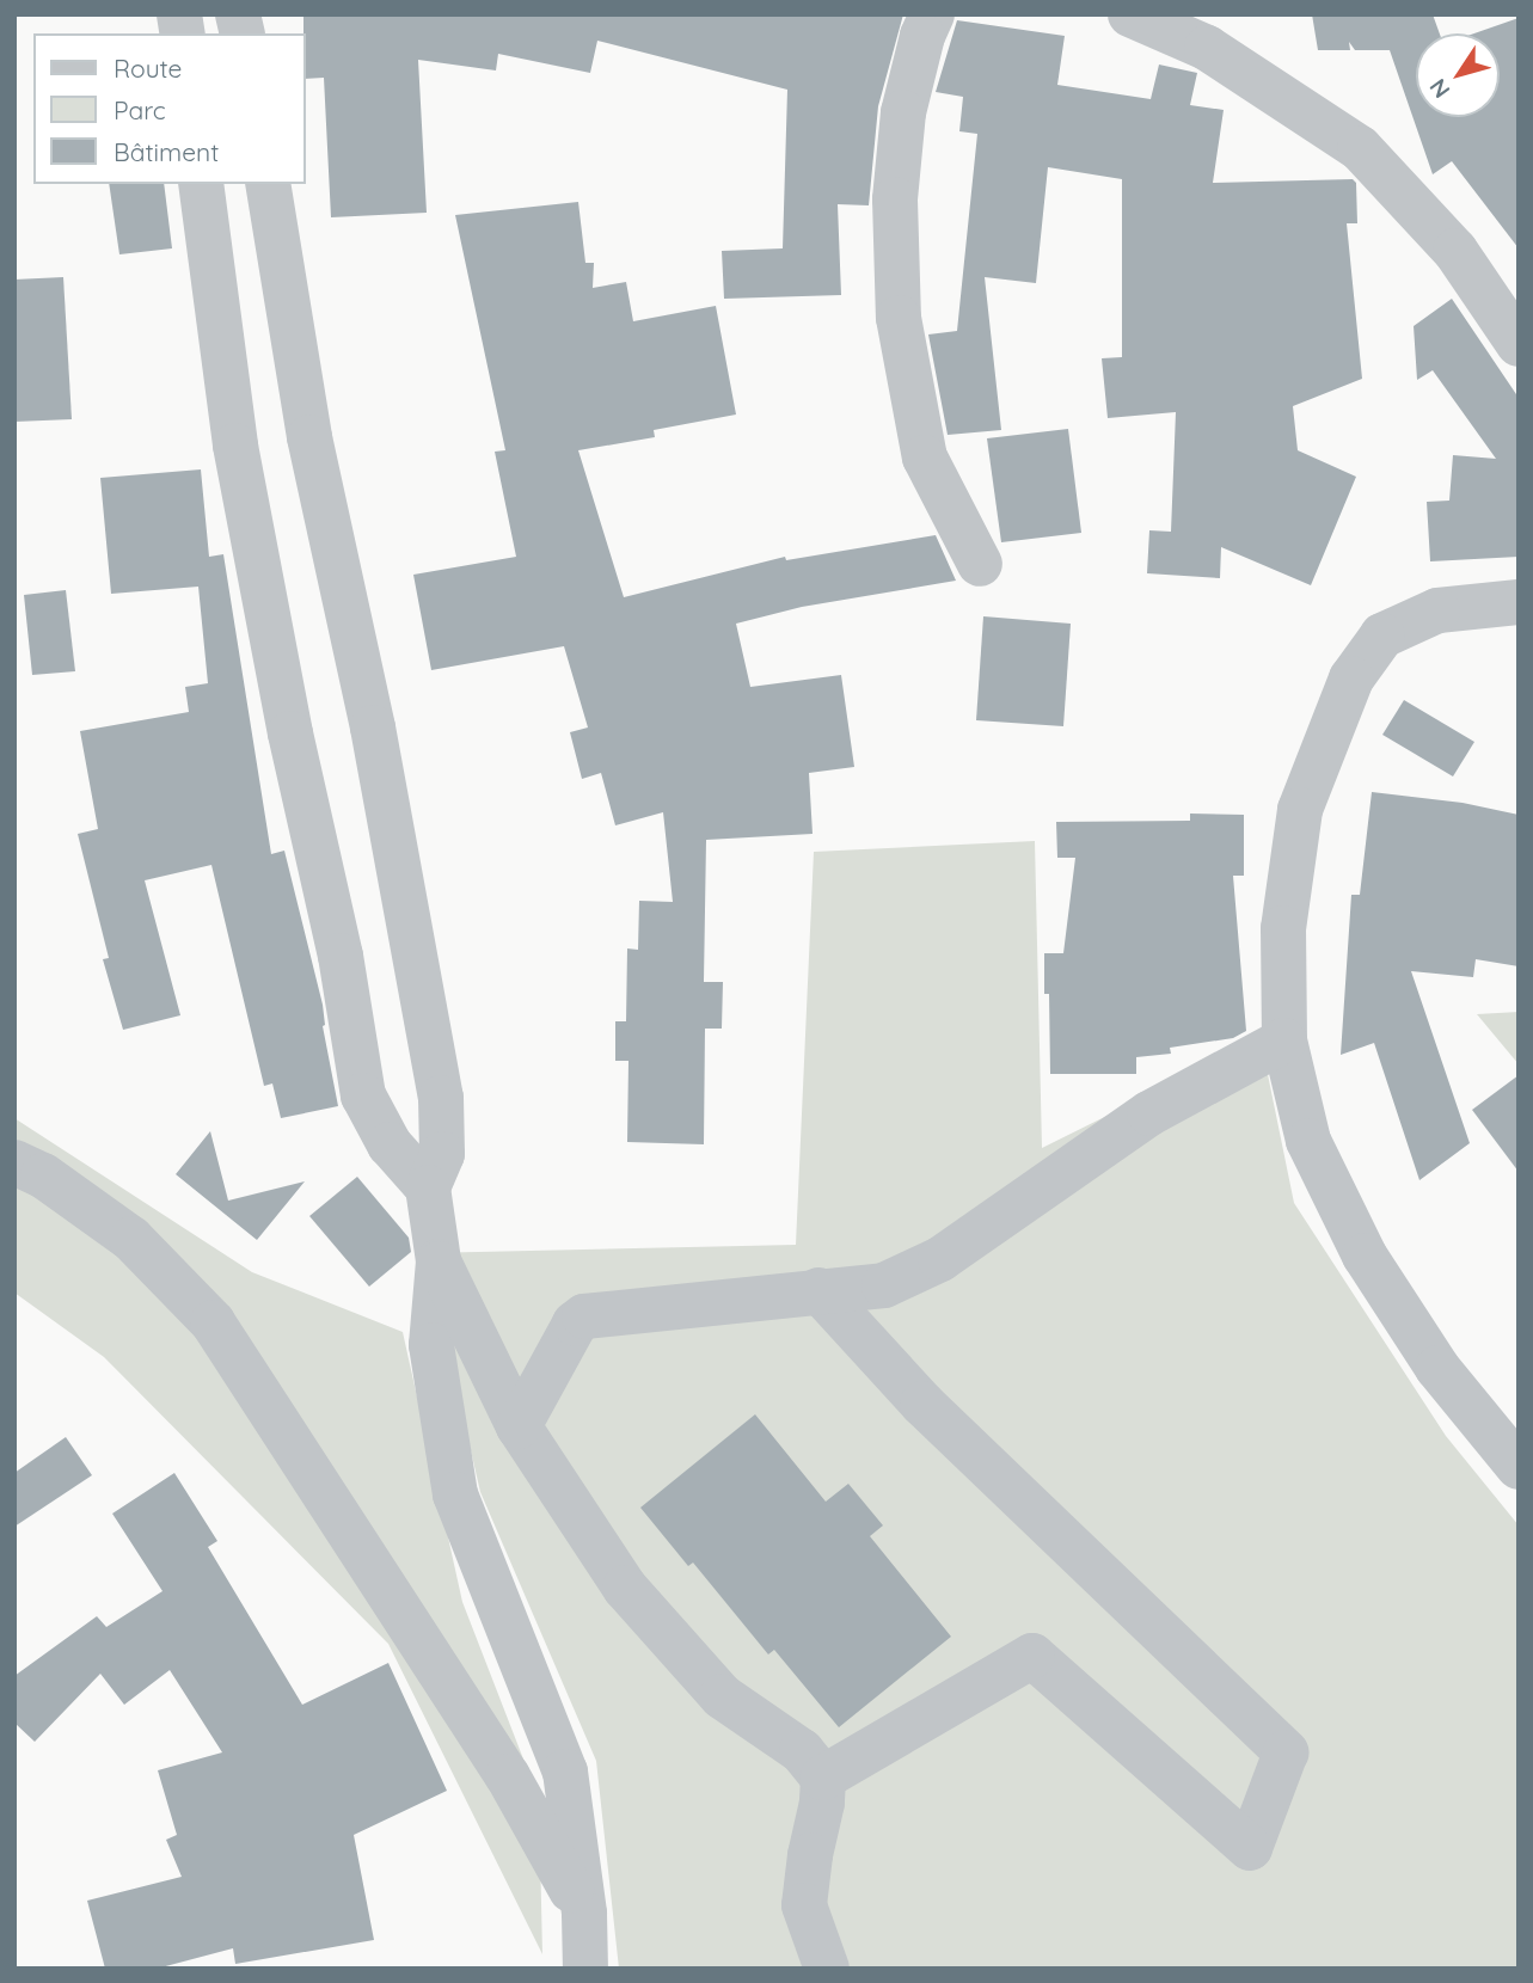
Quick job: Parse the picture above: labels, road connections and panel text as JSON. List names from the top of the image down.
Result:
{
  "legend": ["Route", "Parc", "Bâtiment"],
  "north": "bottom left"
}
